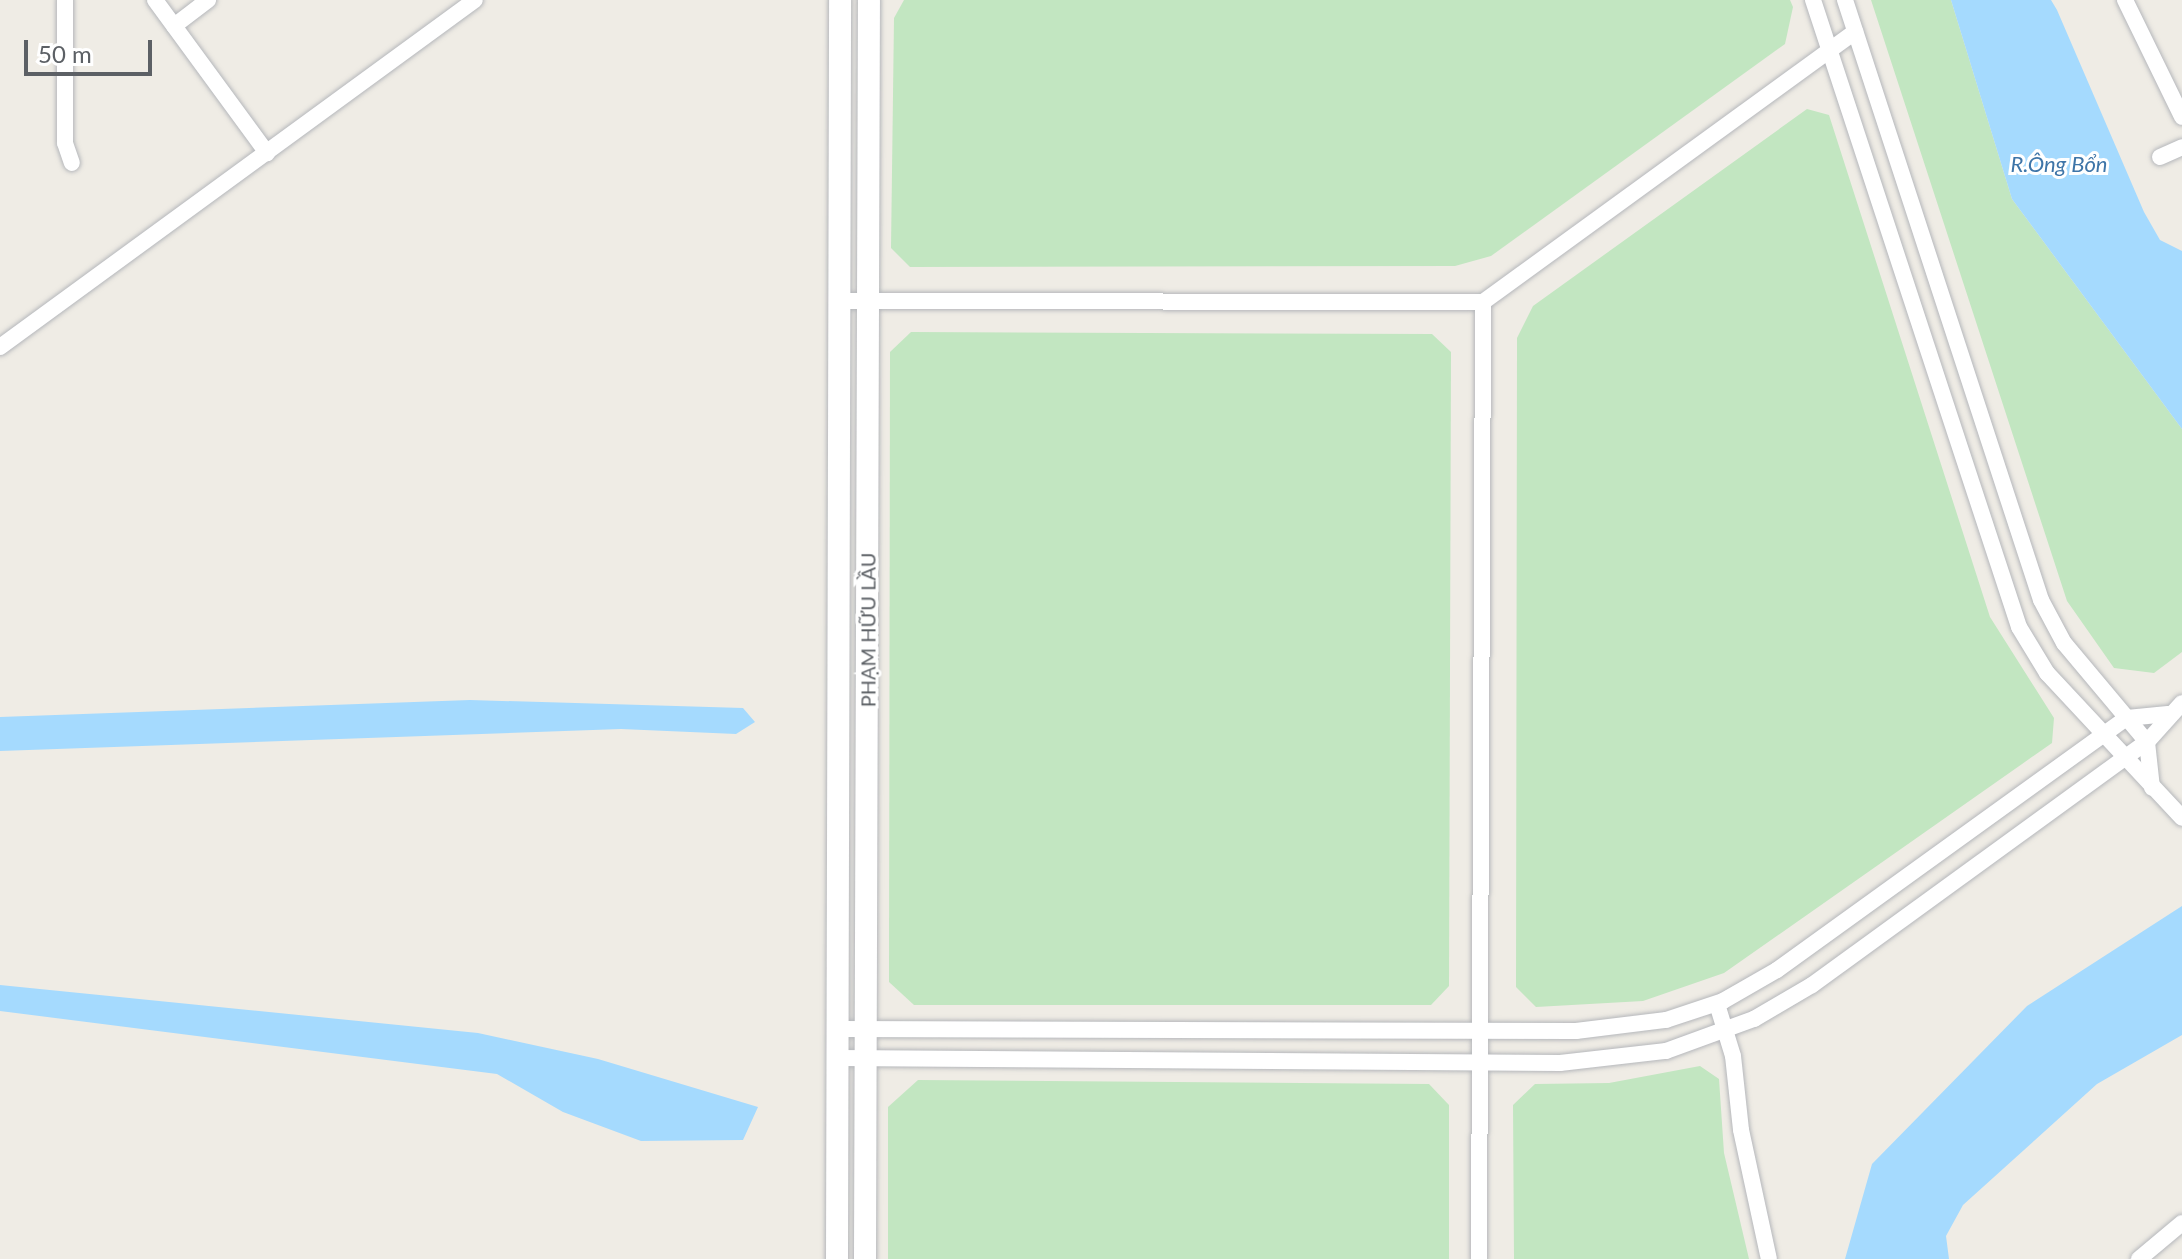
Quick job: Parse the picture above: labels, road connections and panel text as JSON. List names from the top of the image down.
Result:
{
  "streets": {
    "main road": ["PHẠM HỮU LẦU"]
  },
  "water": ["R.Ông Bổn"],
  "scale_bar": "50 m"
}
